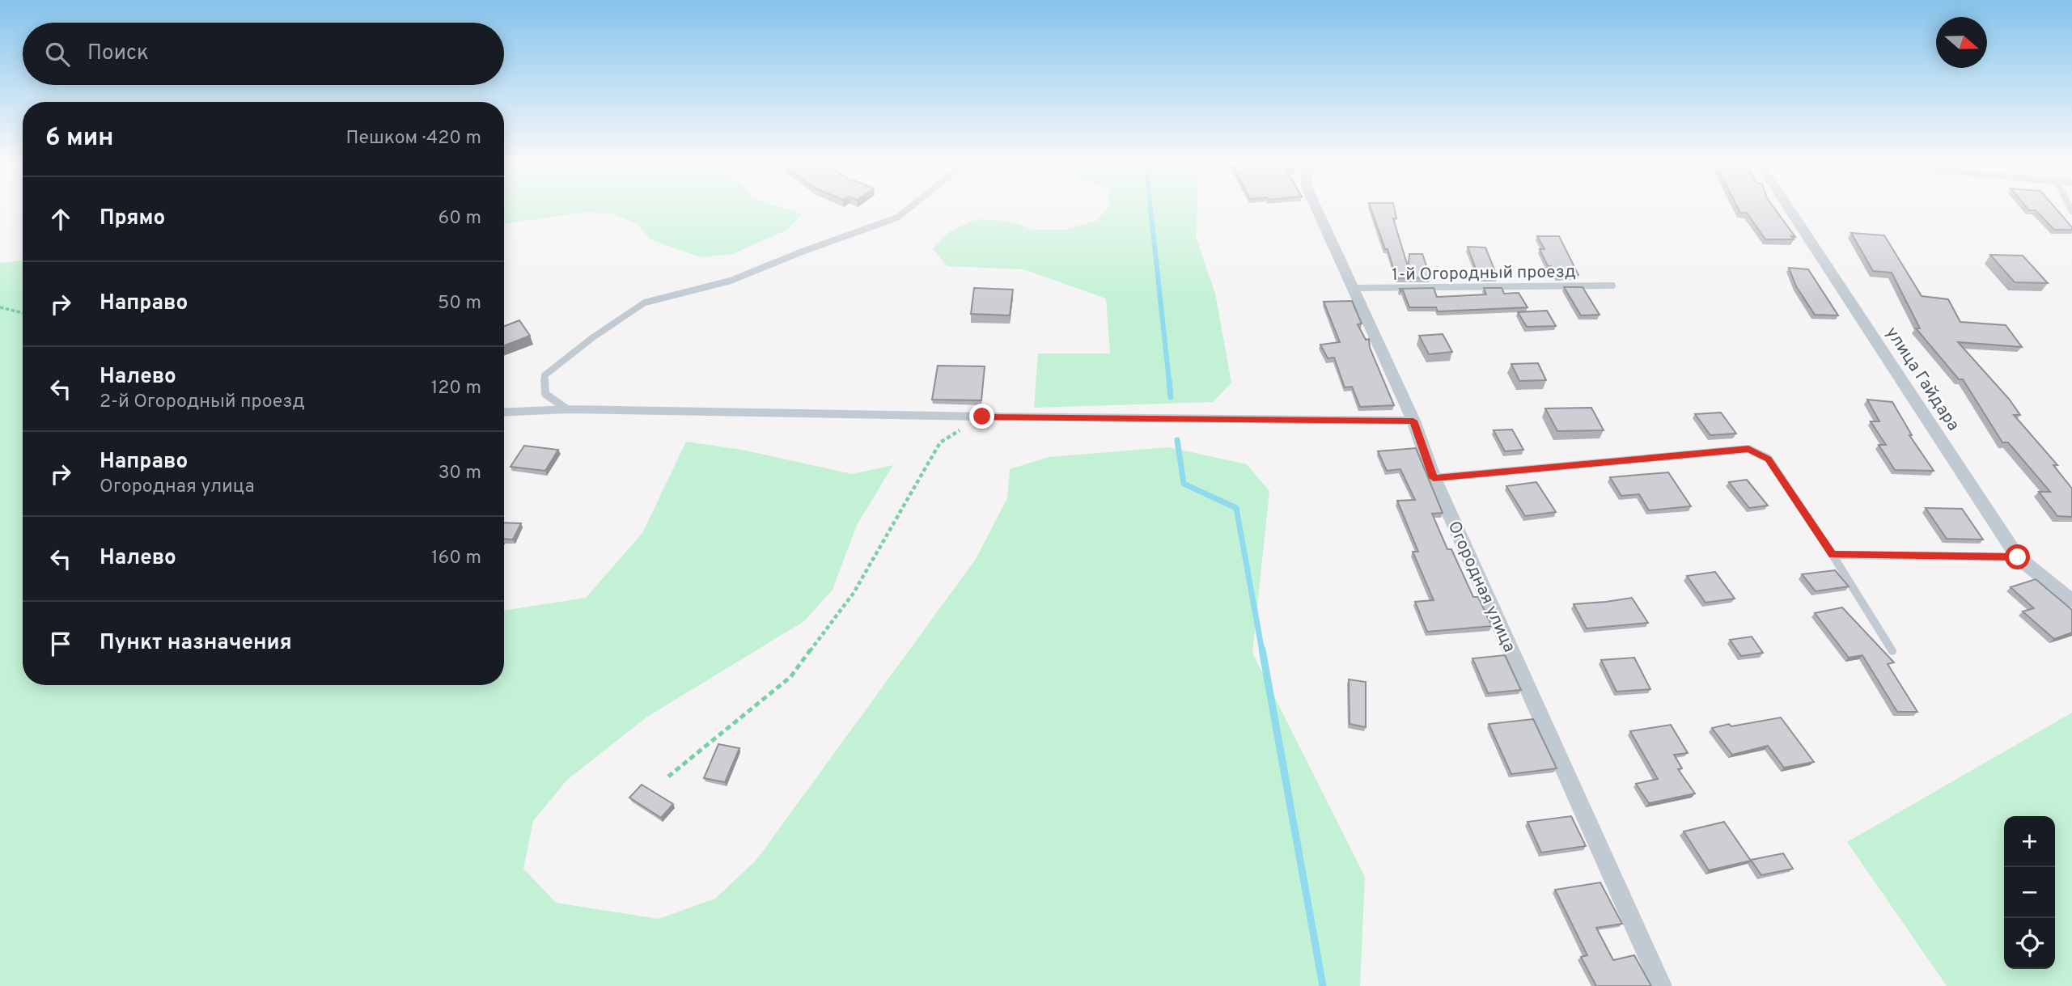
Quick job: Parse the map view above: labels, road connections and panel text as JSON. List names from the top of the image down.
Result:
{
  "streets": {
    "street": ["улица Гайдара", "Огородная улица"],
    "lane": ["1-й Огородный проезд"]
  },
  "crossings": [
    ["1-й Огородный проезд", "Огородная улица"]
  ],
  "north": "right",
  "page": {
    "search": "Поиск",
    "heading": ["6 мин", "Пешком · 420 m"],
    "list": [
      ["Прямо", "60 m"],
      ["Направо", "50 m"],
      ["Налево", "2-й Огородный проезд", "120 m"],
      ["Направо", "Огородная улица", "30 m"],
      ["Налево", "160 m"],
      "Пункт назначения"
    ],
    "map_buttons": ["+", "−"]
  }
}
